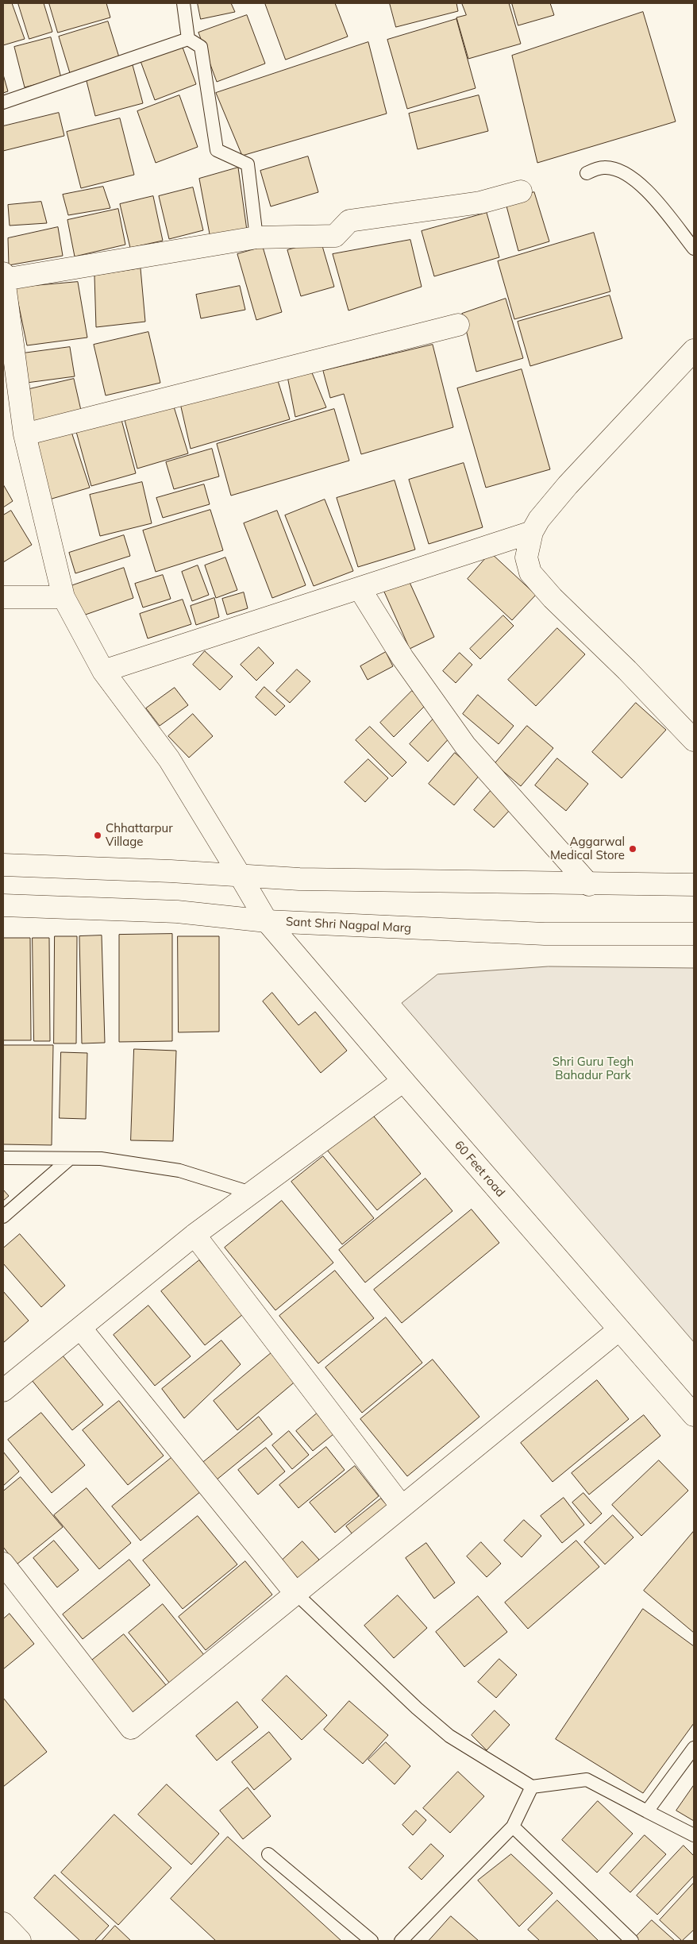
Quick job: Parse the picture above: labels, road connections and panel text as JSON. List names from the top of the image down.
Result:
{
  "streets": {
    "street": ["Sant Shri Nagpal Marg", "60 Feet road"]
  },
  "crossings": [
    ["Sant Shri Nagpal Marg", "60 Feet road"]
  ],
  "parks": ["Shri Guru Tegh Bahadur Park"],
  "places": ["Chhattarpur Village", "Aggarwal Medical Store"]
}
